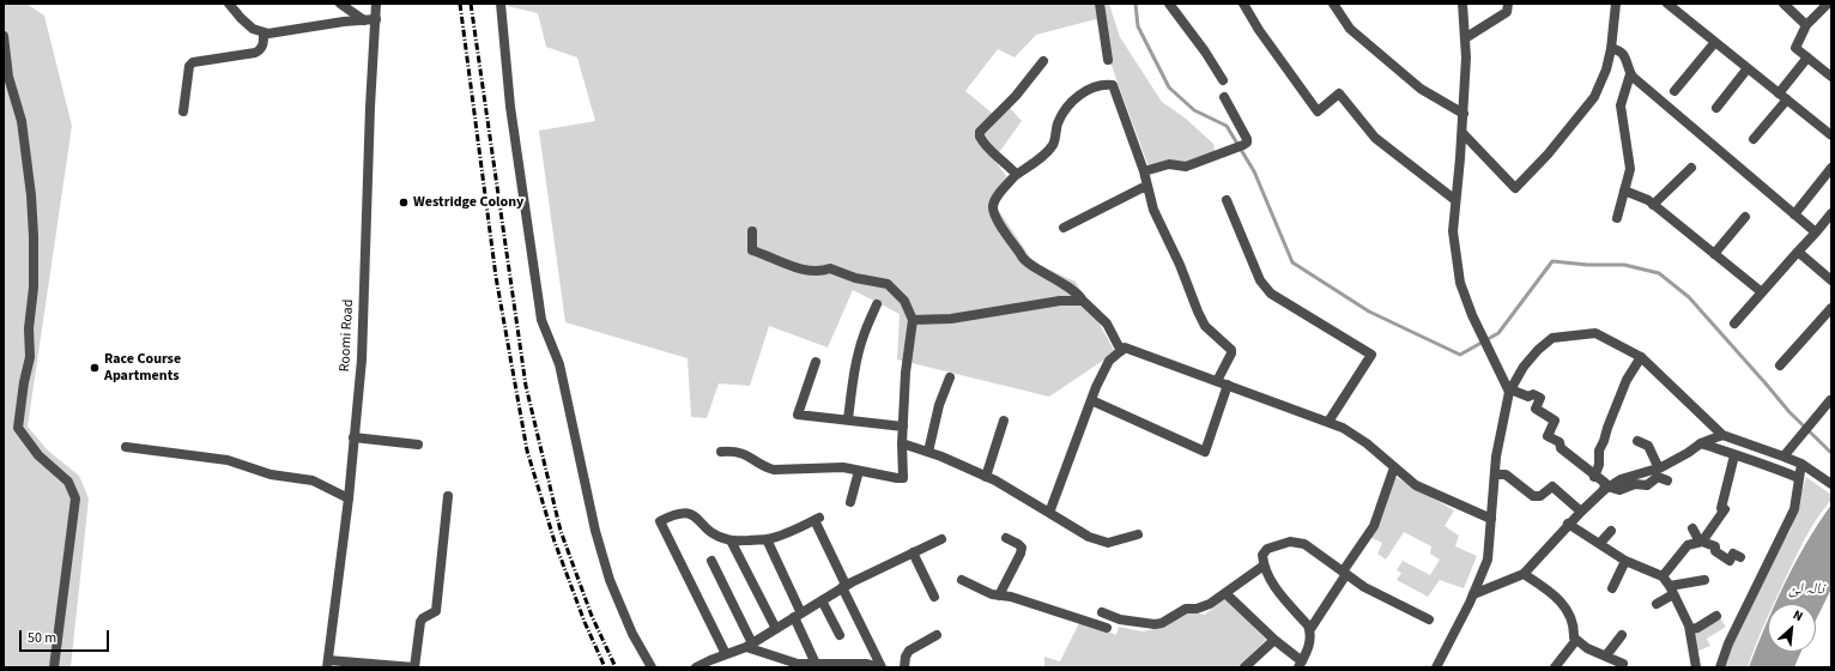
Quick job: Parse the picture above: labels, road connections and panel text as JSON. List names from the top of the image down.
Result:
{
  "streets": {
    "street": ["Roomi Road"]
  },
  "water": ["نالہ لئ"],
  "places": ["Westridge Colony", "Race Course Apartments"],
  "scale_bar": "50 m",
  "north": "top right"
}
